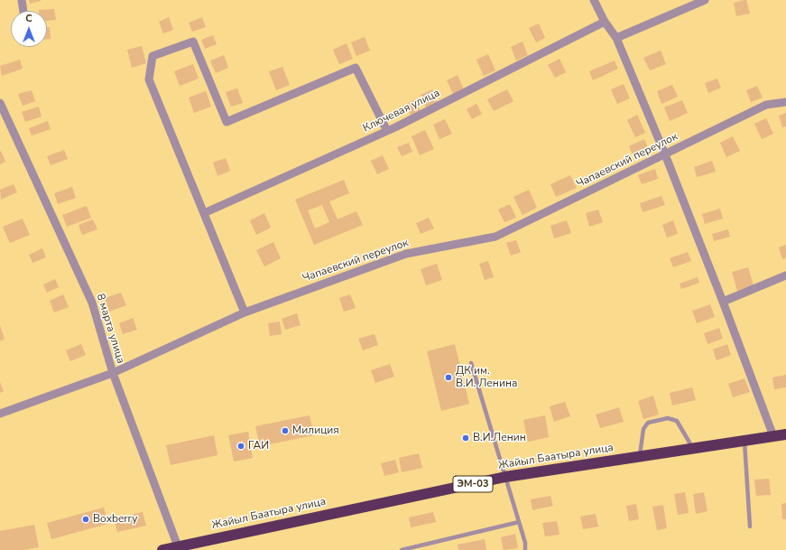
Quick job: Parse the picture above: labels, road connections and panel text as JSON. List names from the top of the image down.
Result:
{
  "streets": {
    "highway": ["Жайыл Баатыра улица", "ЭМ-03"],
    "street": ["Ключевая улица", "Чапаевский переулок", "8 марта улица"]
  },
  "crossings": [
    ["Чапаевский переулок", "8 марта улица"],
    ["8 марта улица", "Жайыл Баатыра улица"]
  ],
  "places": [
    "ДК им. В.И. Ленина",
    "Милиция",
    "В.И.Ленин",
    "ГАИ",
    "Boxberry"
  ],
  "north": "top"
}
